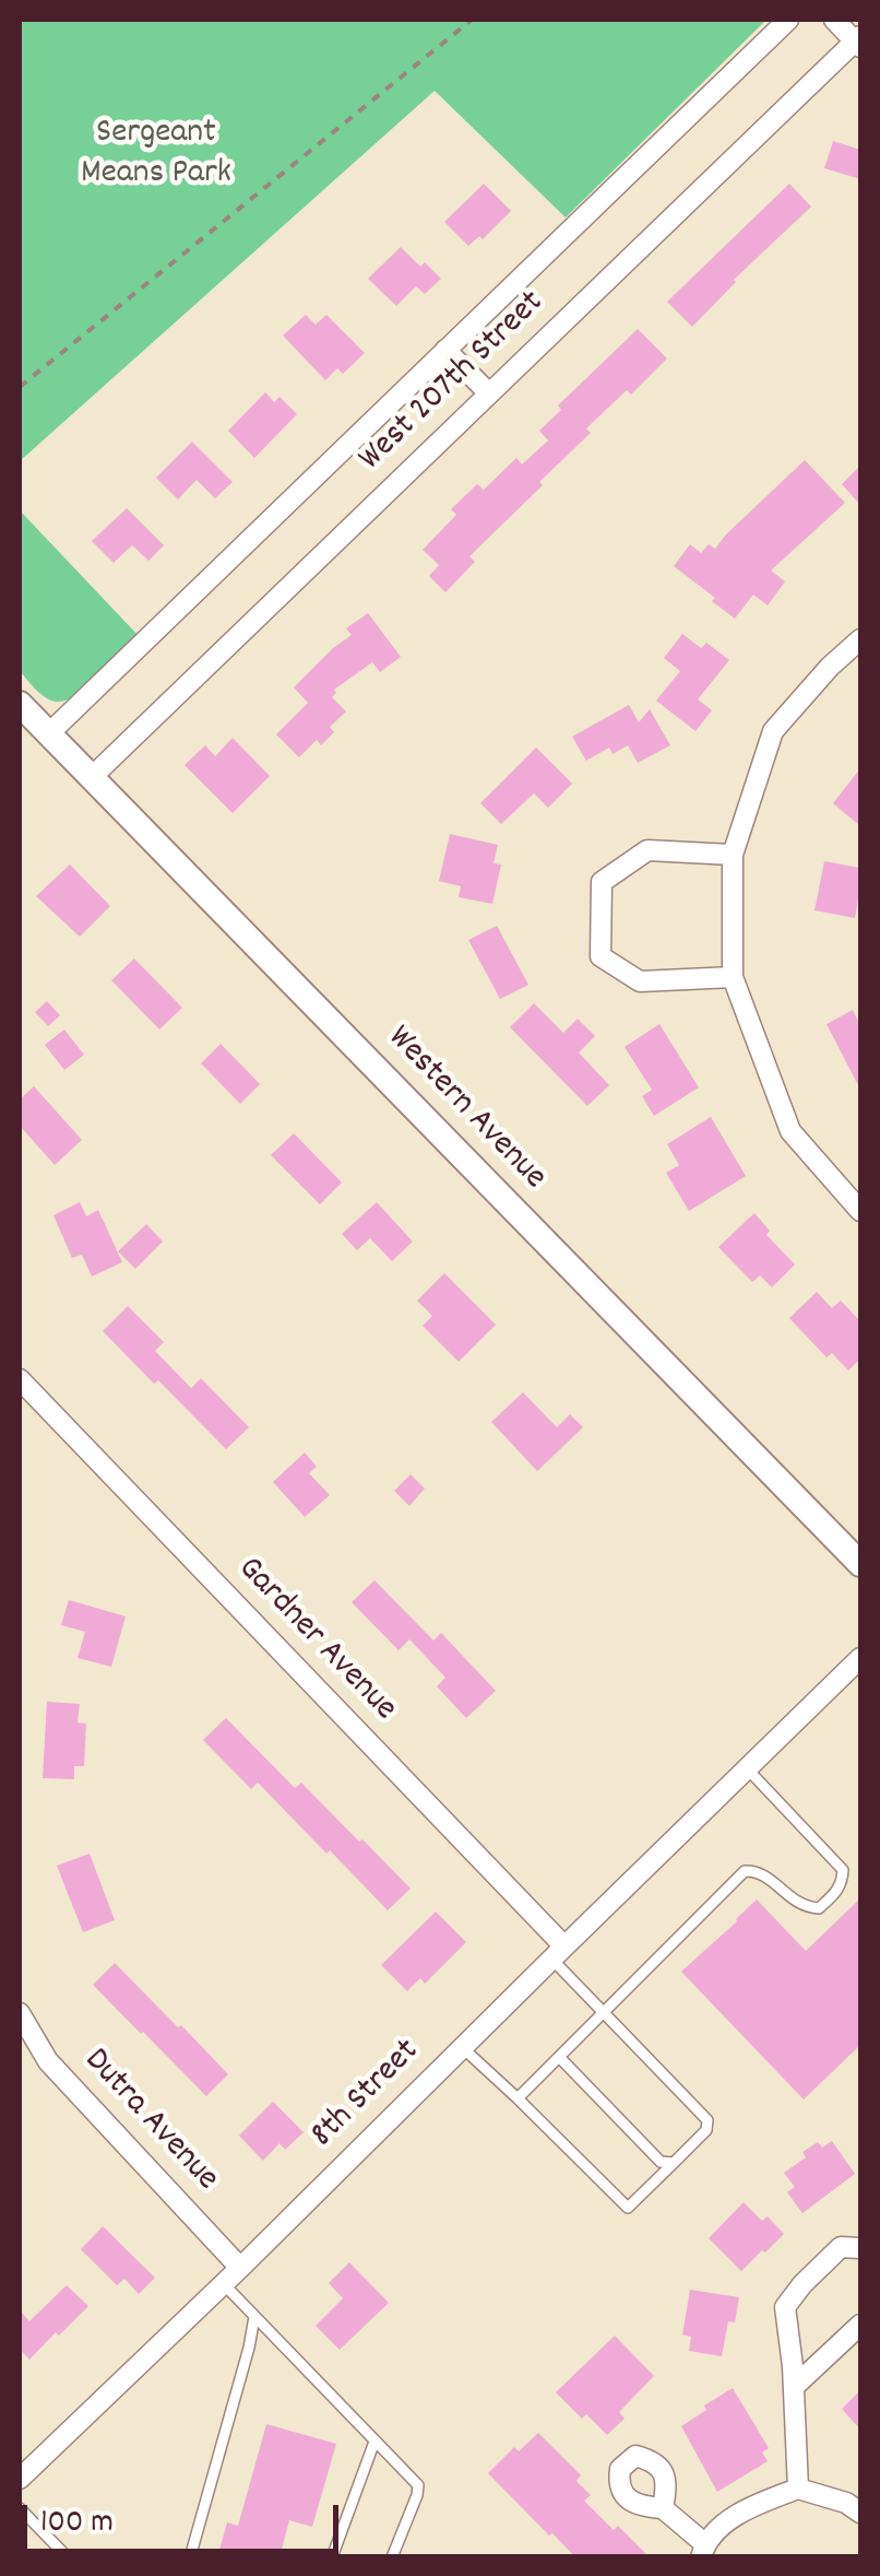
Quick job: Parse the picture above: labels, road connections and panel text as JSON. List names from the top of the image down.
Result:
{
  "streets": {
    "main road": ["Western Avenue"],
    "street": [
      "West 207th Street",
      "Gardner Avenue",
      "8th Street",
      "Dutra Avenue"
    ]
  },
  "crossings": [
    ["West 207th Street", "Western Avenue"],
    ["Gardner Avenue", "8th Street"],
    ["8th Street", "Dutra Avenue"]
  ],
  "parks": ["Sergeant Means Park"],
  "scale_bar": "100 m"
}
